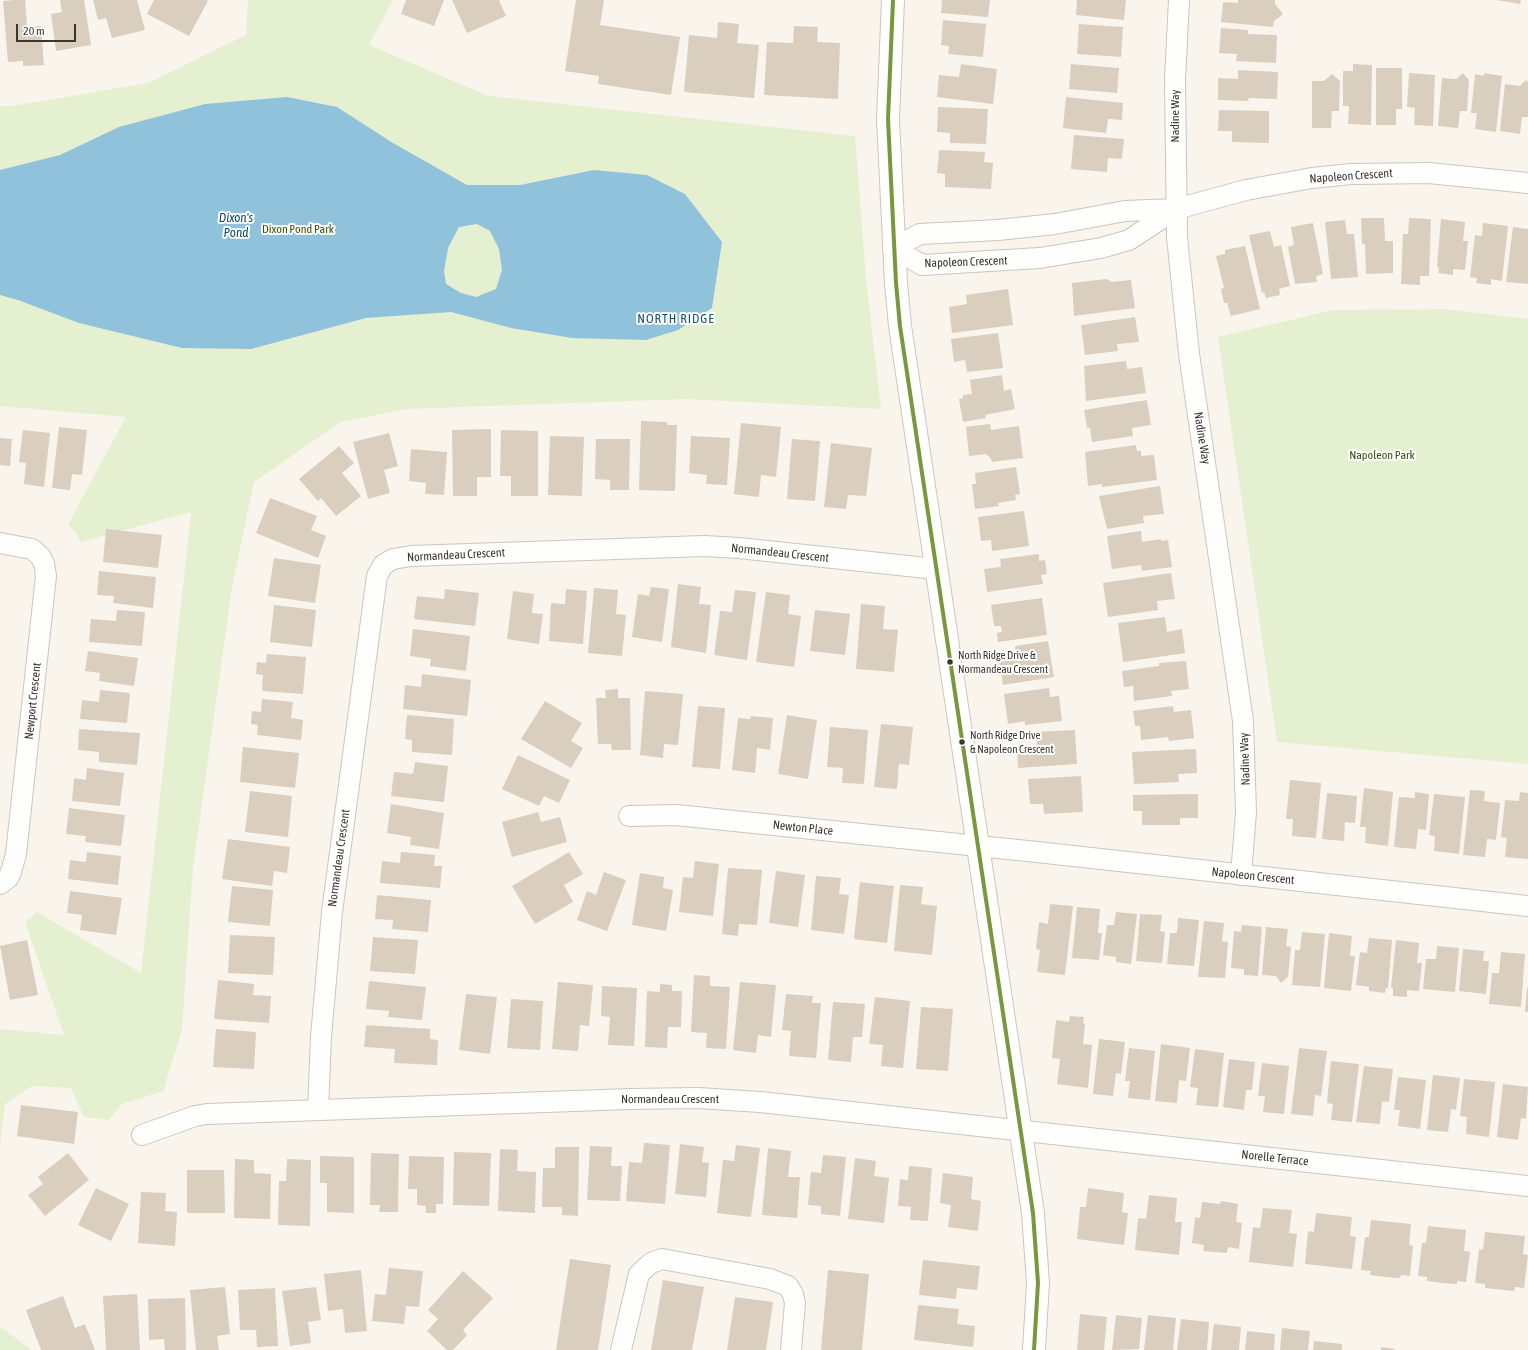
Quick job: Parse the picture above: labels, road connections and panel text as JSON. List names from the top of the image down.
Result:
{
  "streets": {
    "street": [
      "Nadine Way",
      "Napoleon Crescent",
      "Normandeau Crescent",
      "Newport Crescent",
      "Newton Place",
      "Norelle Terrace"
    ]
  },
  "crossings": [
    ["Nadine Way", "Napoleon Crescent"],
    ["Napoleon Crescent", "Newton Place"],
    ["Normandeau Crescent", "Norelle Terrace"]
  ],
  "districts": ["NORTH RIDGE"],
  "water": ["Dixon's Pond"],
  "parks": ["Dixon Pond Park", "Napoleon Park"],
  "places": ["North Ridge Drive & Normandeau Crescent", "North Ridge Drive & Napoleon Crescent"],
  "scale_bar": "20 m"
}
